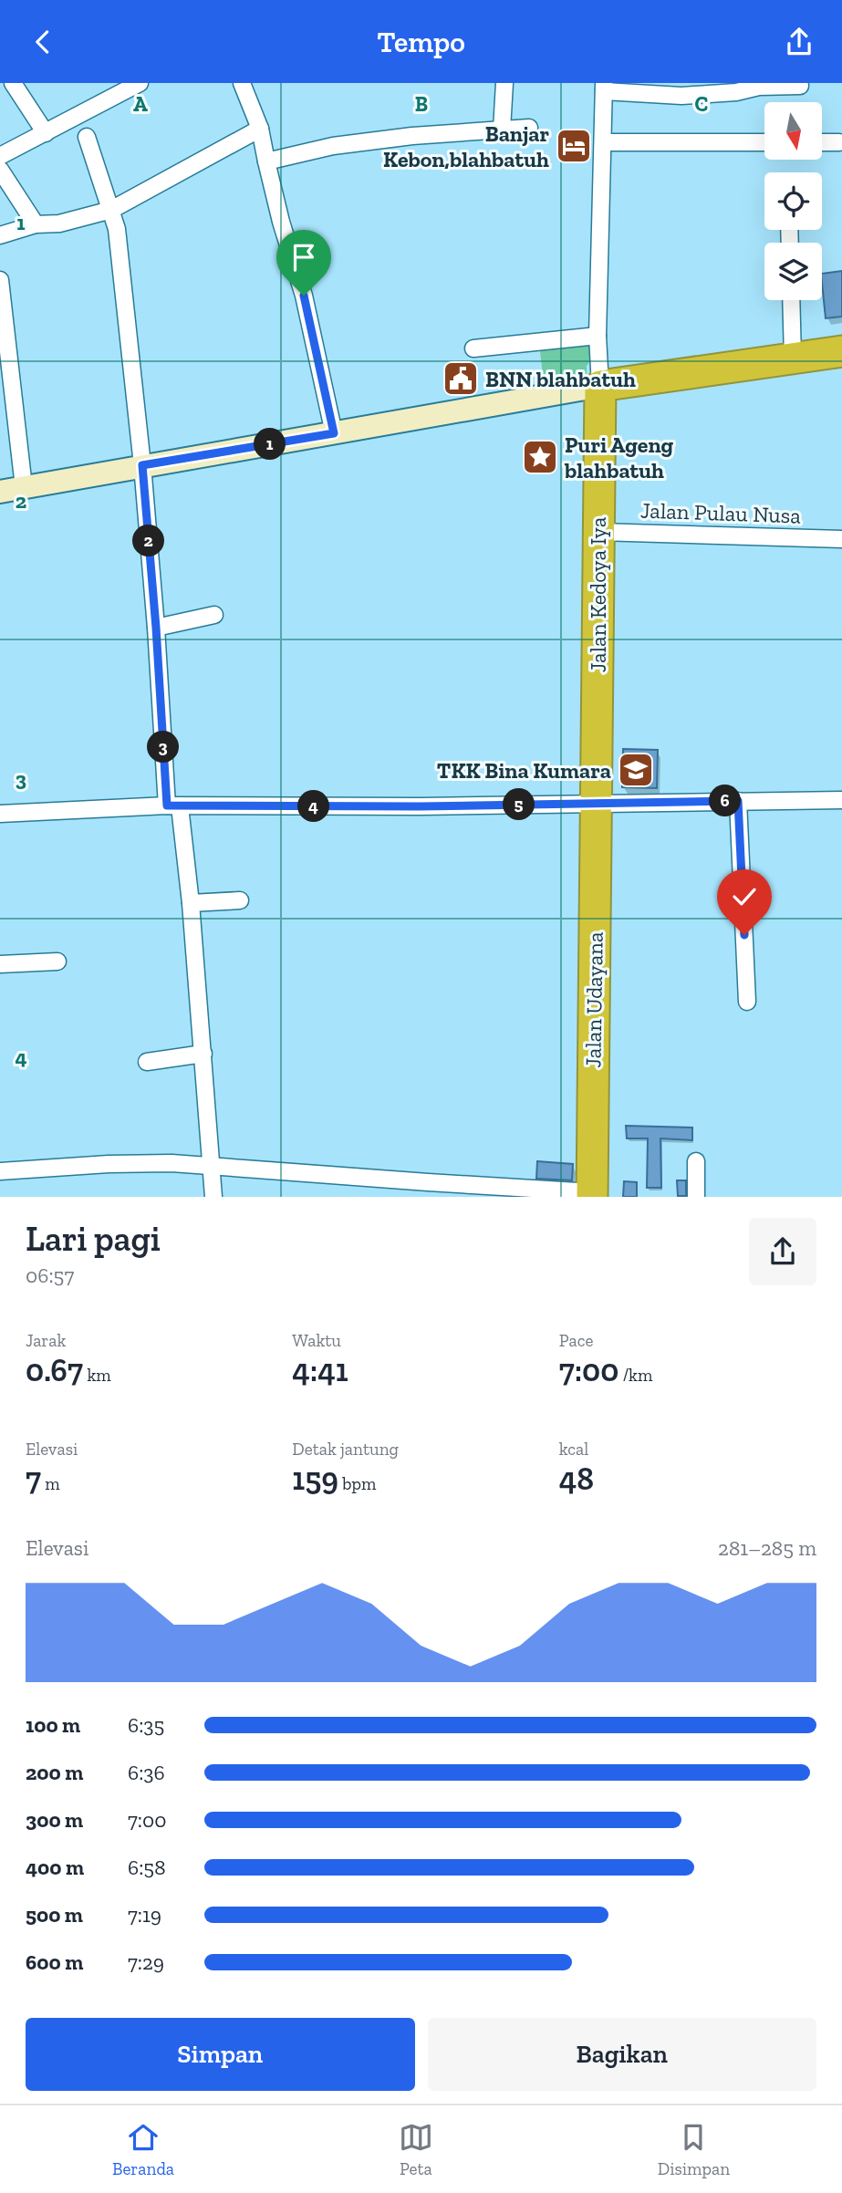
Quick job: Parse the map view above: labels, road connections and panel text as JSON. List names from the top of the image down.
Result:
{
  "streets": {
    "highway": ["Jalan Kedoya Iya", "Jalan Udayana"],
    "street": ["Jalan Pulau Nusa"]
  },
  "crossings": [
    ["Jalan Pulau Nusa", "Jalan Kedoya Iya"],
    ["Jalan Kedoya Iya", "Jalan Udayana"]
  ],
  "places": {
    "hotel": ["Banjar Kebon,blahbatuh"],
    "public building": ["BNN blahbatuh"],
    "place": ["Puri Ageng blahbatuh"],
    "school or university": ["TKK Bina Kumara"]
  },
  "north": "bottom",
  "page": {
    "header": "Tempo",
    "pins": [
      "1",
      "2",
      "3",
      "6",
      "5",
      "4"
    ],
    "heading": ["Lari pagi", "06:57"],
    "stats": [
      ["Jarak", "0.67 km"],
      ["Waktu", "4:41"],
      ["Pace", "7:00 /km"],
      ["Elevasi", "7 m"],
      ["Detak jantung", "159 bpm"],
      ["kcal", "48"]
    ],
    "chart": ["Elevasi", "281–285 m"],
    "list": [
      {
        "name": "100 m",
        "note": "6:35"
      },
      {
        "name": "200 m",
        "note": "6:36"
      },
      {
        "name": "300 m",
        "note": "7:00"
      },
      {
        "name": "400 m",
        "note": "6:58"
      },
      {
        "name": "500 m",
        "note": "7:19"
      },
      {
        "name": "600 m",
        "note": "7:29"
      }
    ],
    "buttons": ["Simpan", "Bagikan"],
    "tabs": ["Beranda", "Peta", "Disimpan"]
  },
  "grid": {
    "columns": ["A", "B", "C"],
    "rows": [
      "1",
      "2",
      "3",
      "4"
    ]
  }
}
